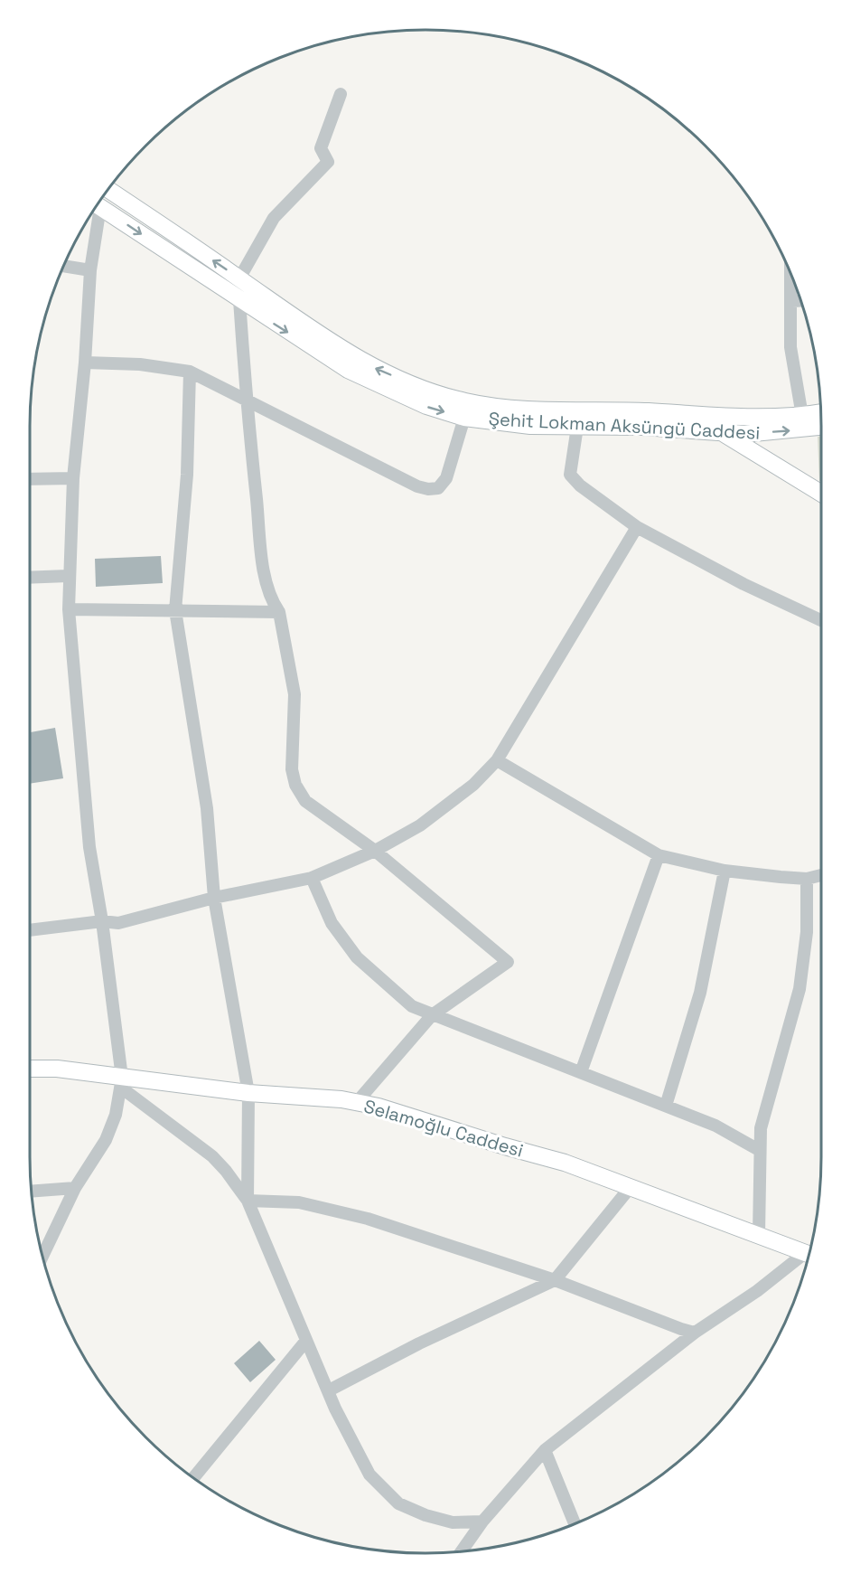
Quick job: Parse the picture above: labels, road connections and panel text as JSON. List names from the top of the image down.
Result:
{
  "streets": {
    "main road": ["Şehit Lokman Aksüngü Caddesi", "Selamoğlu Caddesi"]
  }
}
